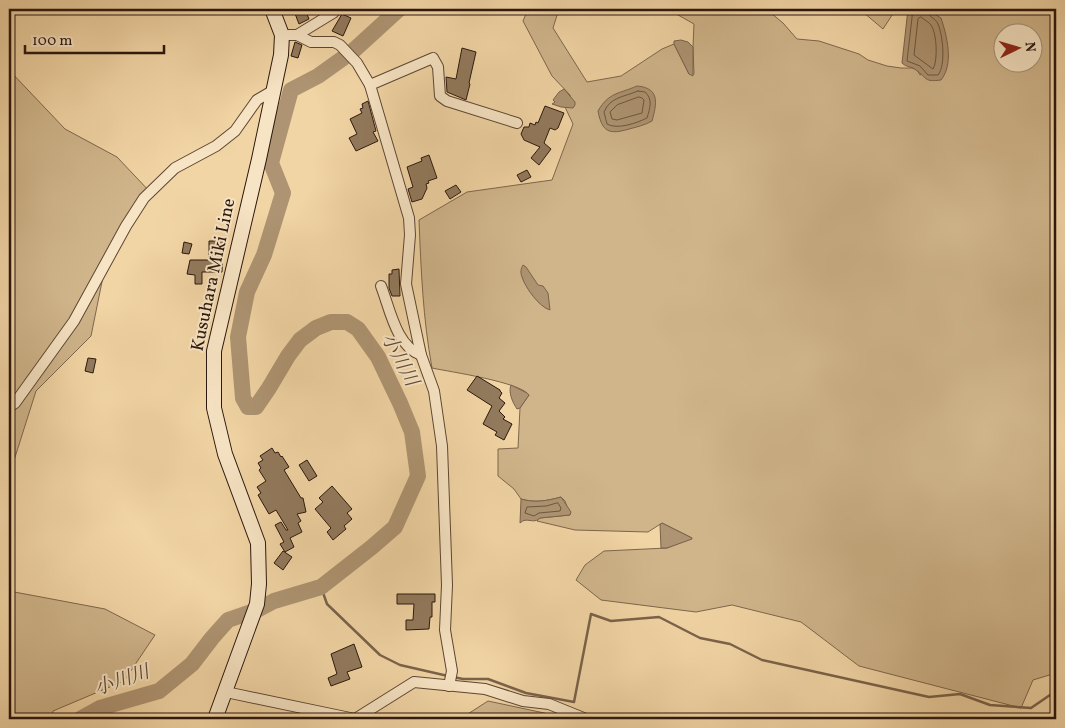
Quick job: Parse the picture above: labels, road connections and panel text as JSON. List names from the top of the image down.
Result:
{
  "streets": {
    "main road": ["Kusuhara Miki Line"]
  },
  "water": ["小川川"],
  "scale_bar": "100 m",
  "north": "right"
}
